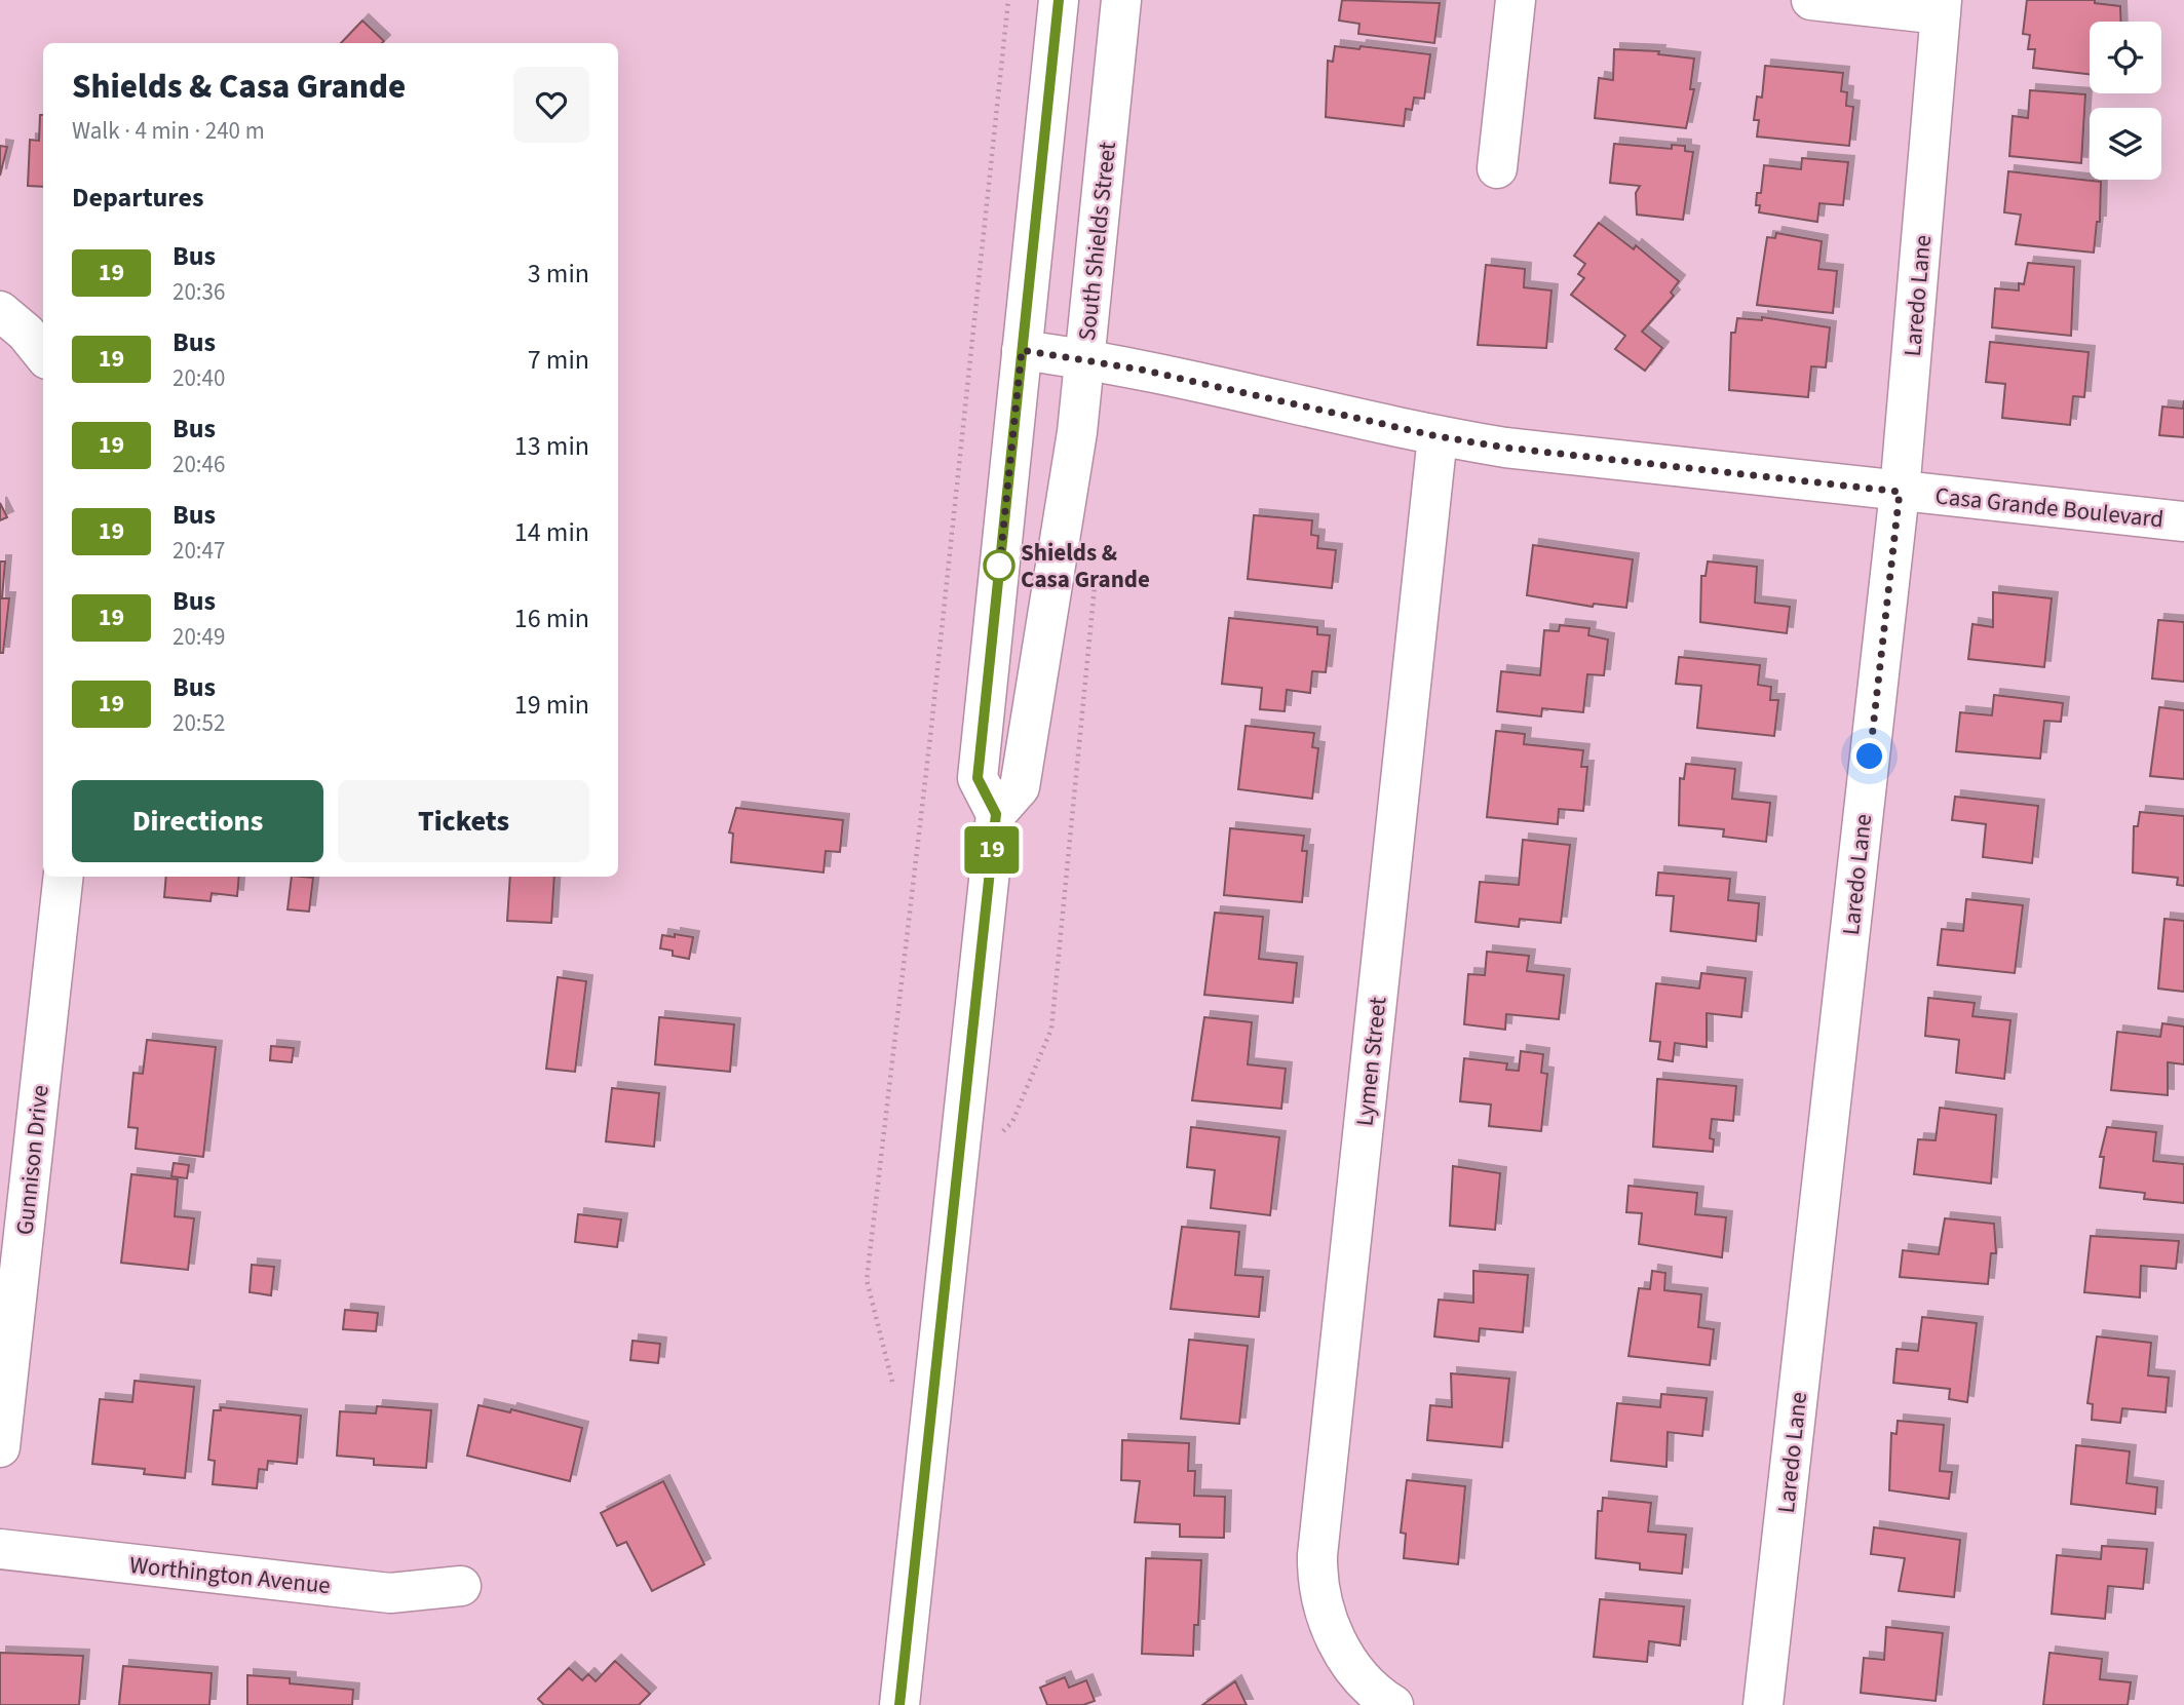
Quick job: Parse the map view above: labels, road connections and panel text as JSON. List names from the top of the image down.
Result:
{
  "streets": {
    "street": [
      "South Shields Street",
      "Laredo Lane",
      "Casa Grande Boulevard",
      "Lymen Street",
      "Gunnison Drive",
      "Worthington Avenue"
    ]
  },
  "crossings": [
    ["South Shields Street", "Casa Grande Boulevard"],
    ["Laredo Lane", "Casa Grande Boulevard"],
    ["Casa Grande Boulevard", "Lymen Street"]
  ],
  "places": ["Shields & Casa Grande"],
  "lines": ["bus line 19"],
  "page": {
    "on_map": "19",
    "heading": [
      ["Shields & Casa Grande", "Walk · 4 min · 240 m"],
      "Departures"
    ],
    "list": [
      {
        "mark": "19",
        "name": "Bus",
        "note": "20:36",
        "value": "3 min"
      },
      {
        "mark": "19",
        "name": "Bus",
        "note": "20:40",
        "value": "7 min"
      },
      {
        "mark": "19",
        "name": "Bus",
        "note": "20:46",
        "value": "13 min"
      },
      {
        "mark": "19",
        "name": "Bus",
        "note": "20:47",
        "value": "14 min"
      },
      {
        "mark": "19",
        "name": "Bus",
        "note": "20:49",
        "value": "16 min"
      },
      {
        "mark": "19",
        "name": "Bus",
        "note": "20:52",
        "value": "19 min"
      }
    ],
    "buttons": ["Directions", "Tickets"]
  }
}
